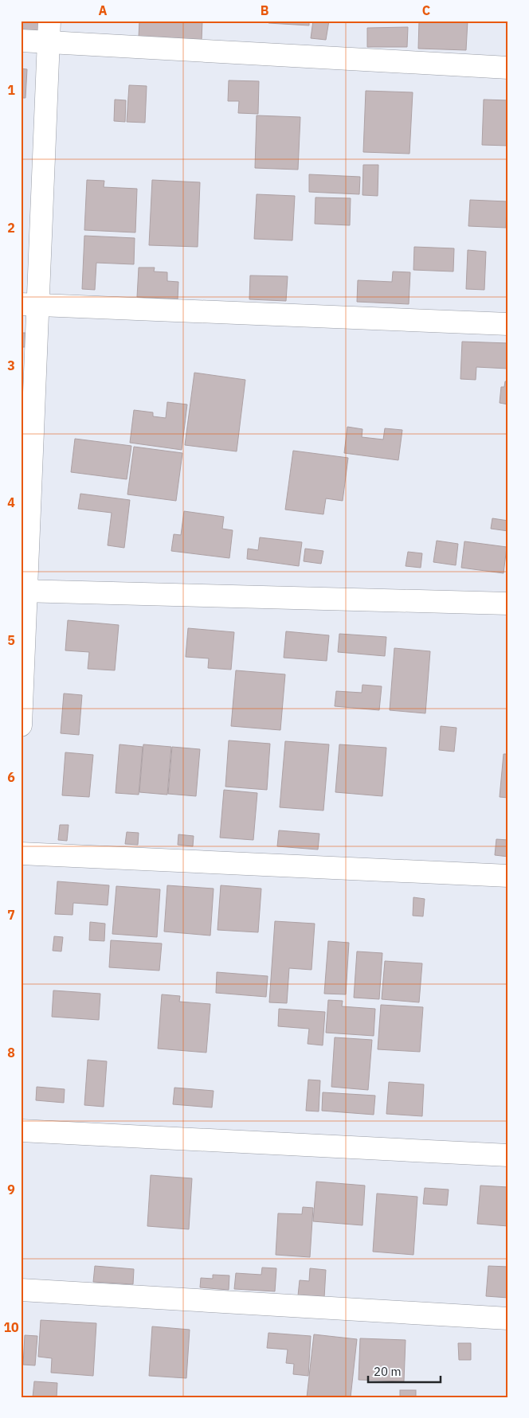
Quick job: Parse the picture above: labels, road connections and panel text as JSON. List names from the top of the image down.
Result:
{
  "scale_bar": "20 m",
  "grid": {
    "columns": ["A", "B", "C"],
    "rows": [
      "1",
      "2",
      "3",
      "4",
      "5",
      "6",
      "7",
      "8",
      "9",
      "10"
    ]
  }
}
